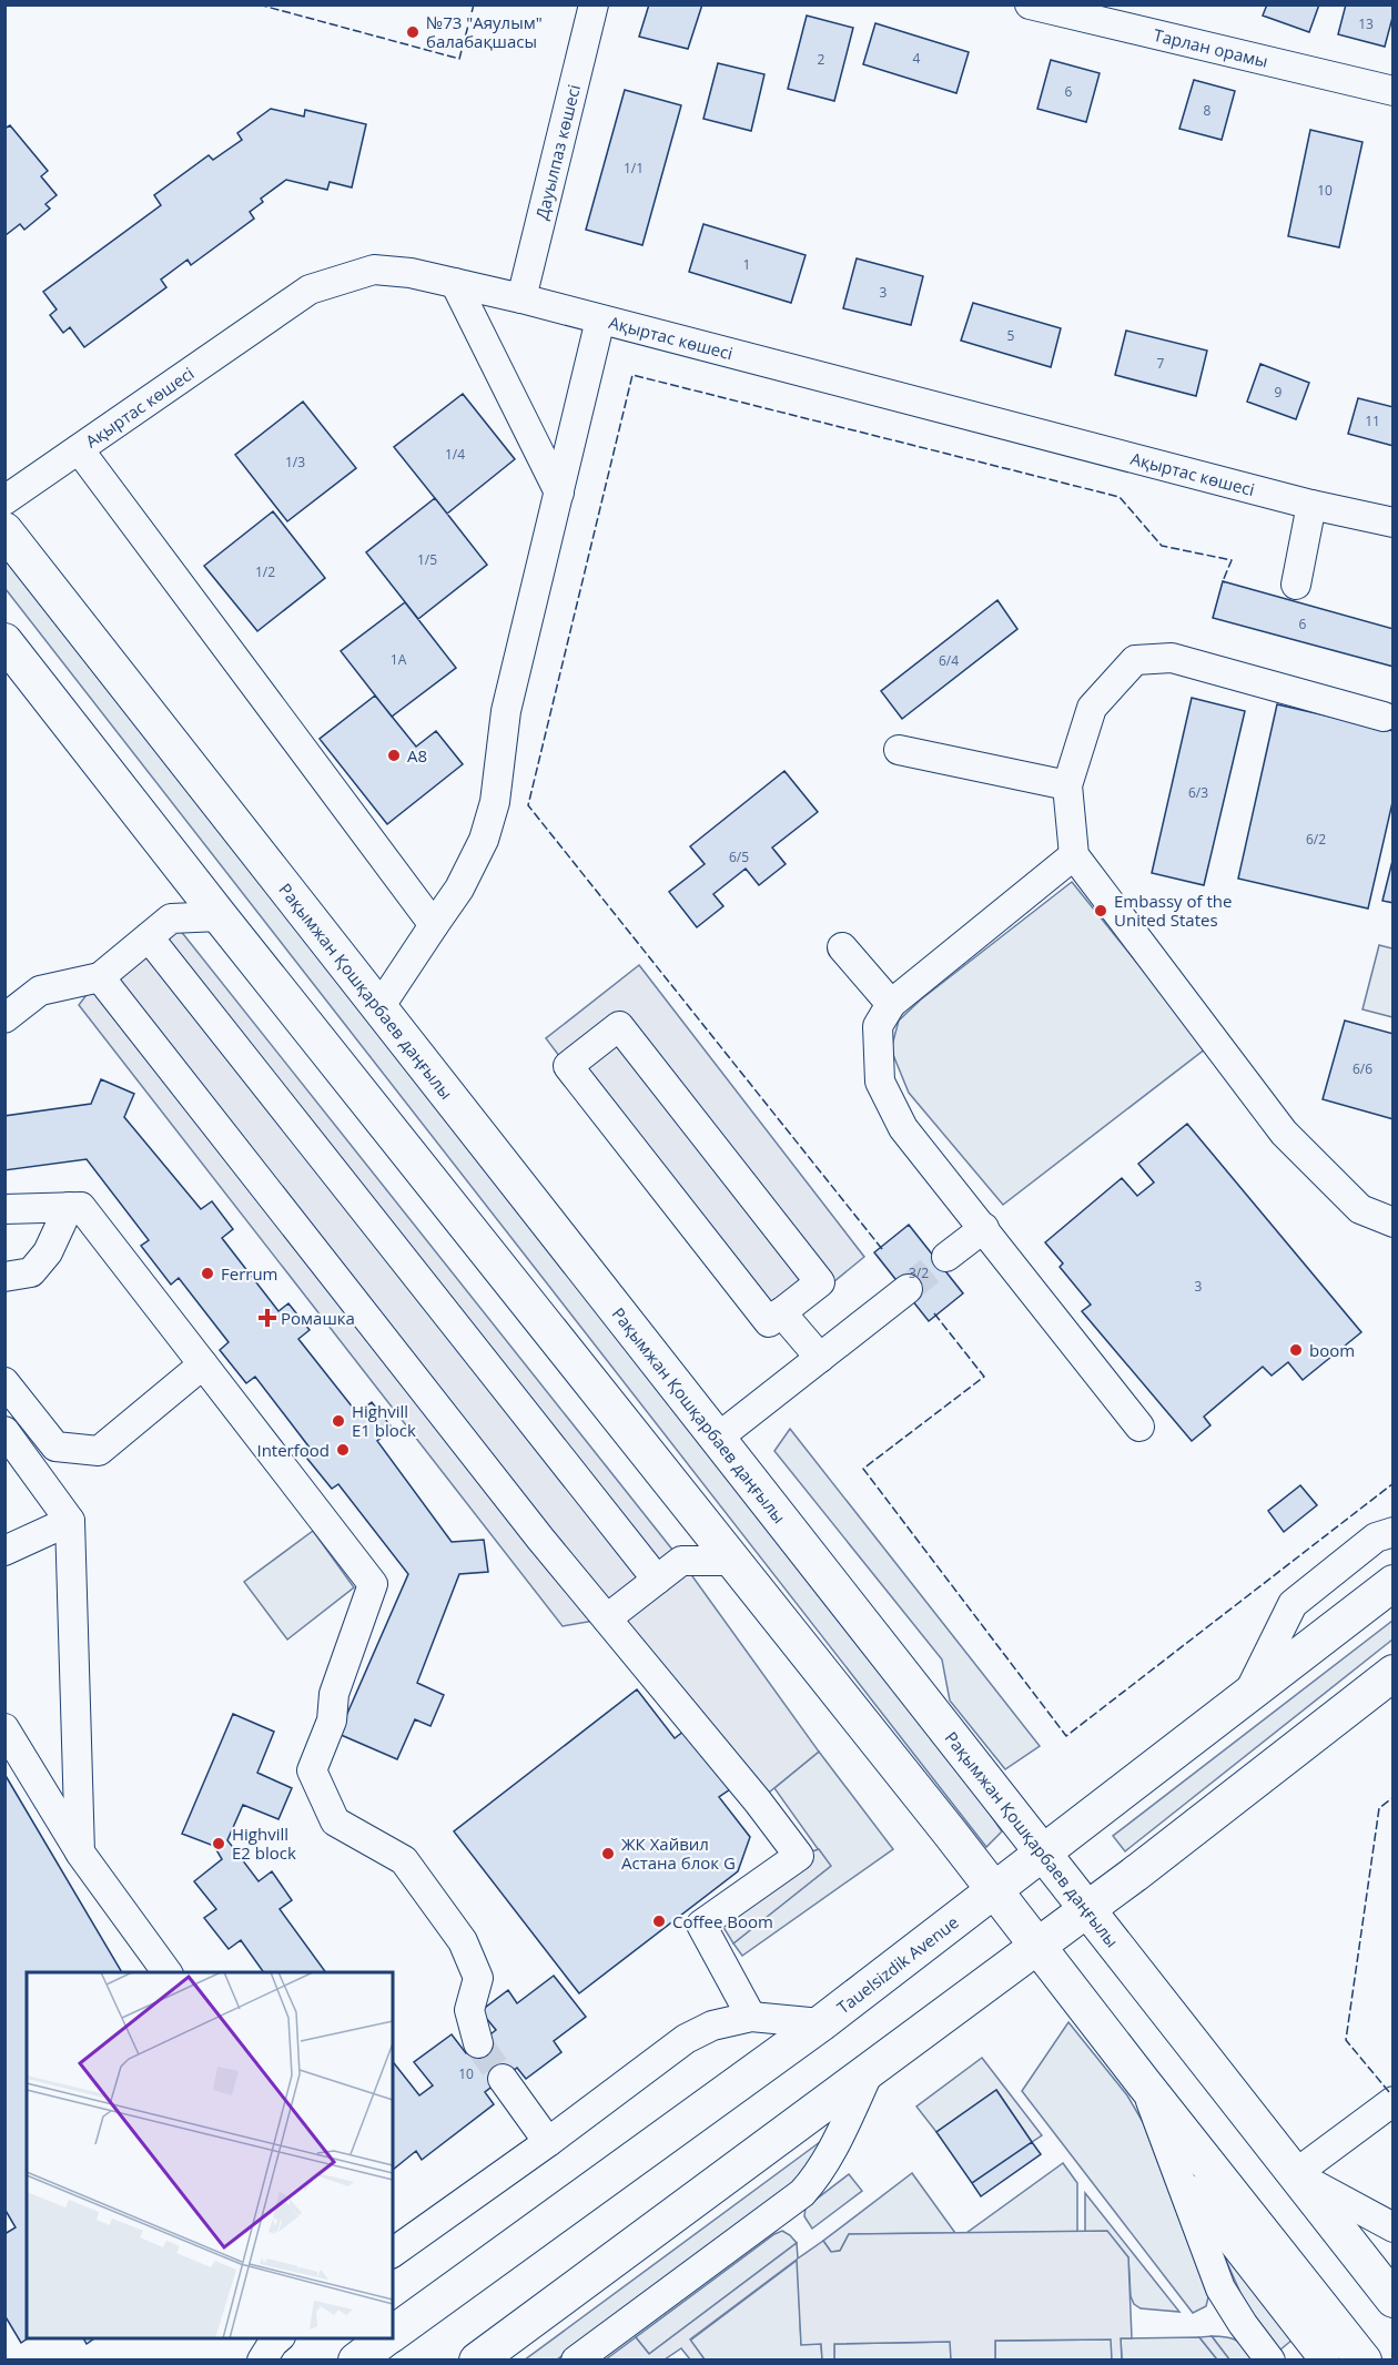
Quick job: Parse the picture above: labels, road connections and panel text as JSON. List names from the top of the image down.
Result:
{
  "streets": {
    "main road": ["Рақымжан Қошқарбаев даңғылы", "Tauelsizdik Avenue"],
    "street": ["Тарлан орамы", "Дауылпаз көшесі", "Ақыртас көшесі"]
  },
  "crossings": [
    ["Дауылпаз көшесі", "Ақыртас көшесі"],
    ["Рақымжан Қошқарбаев даңғылы", "Tauelsizdik Avenue"]
  ],
  "places": {
    "other": [
      "№73 \"Аяулым\" балабақшасы",
      "А8",
      "Embassy of the United States",
      "Ferrum",
      "boom",
      "Highvill E1 block",
      "Interfood",
      "Highvill E2 block",
      "ЖК Хайвил Астана блок G",
      "Coffee Boom"
    ],
    "health": ["Ромашка"]
  },
  "house_numbers": [
    "13",
    "4",
    "2",
    "6",
    "8",
    "1/1",
    "10",
    "1",
    "3",
    "5",
    "7",
    "9",
    "11",
    "1/4",
    "1/3",
    "1/5",
    "1/2",
    "6",
    "1А",
    "6/4",
    "6/3",
    "6/2",
    "6/5",
    "6/6",
    "3/2",
    "3",
    "10"
  ]
}
